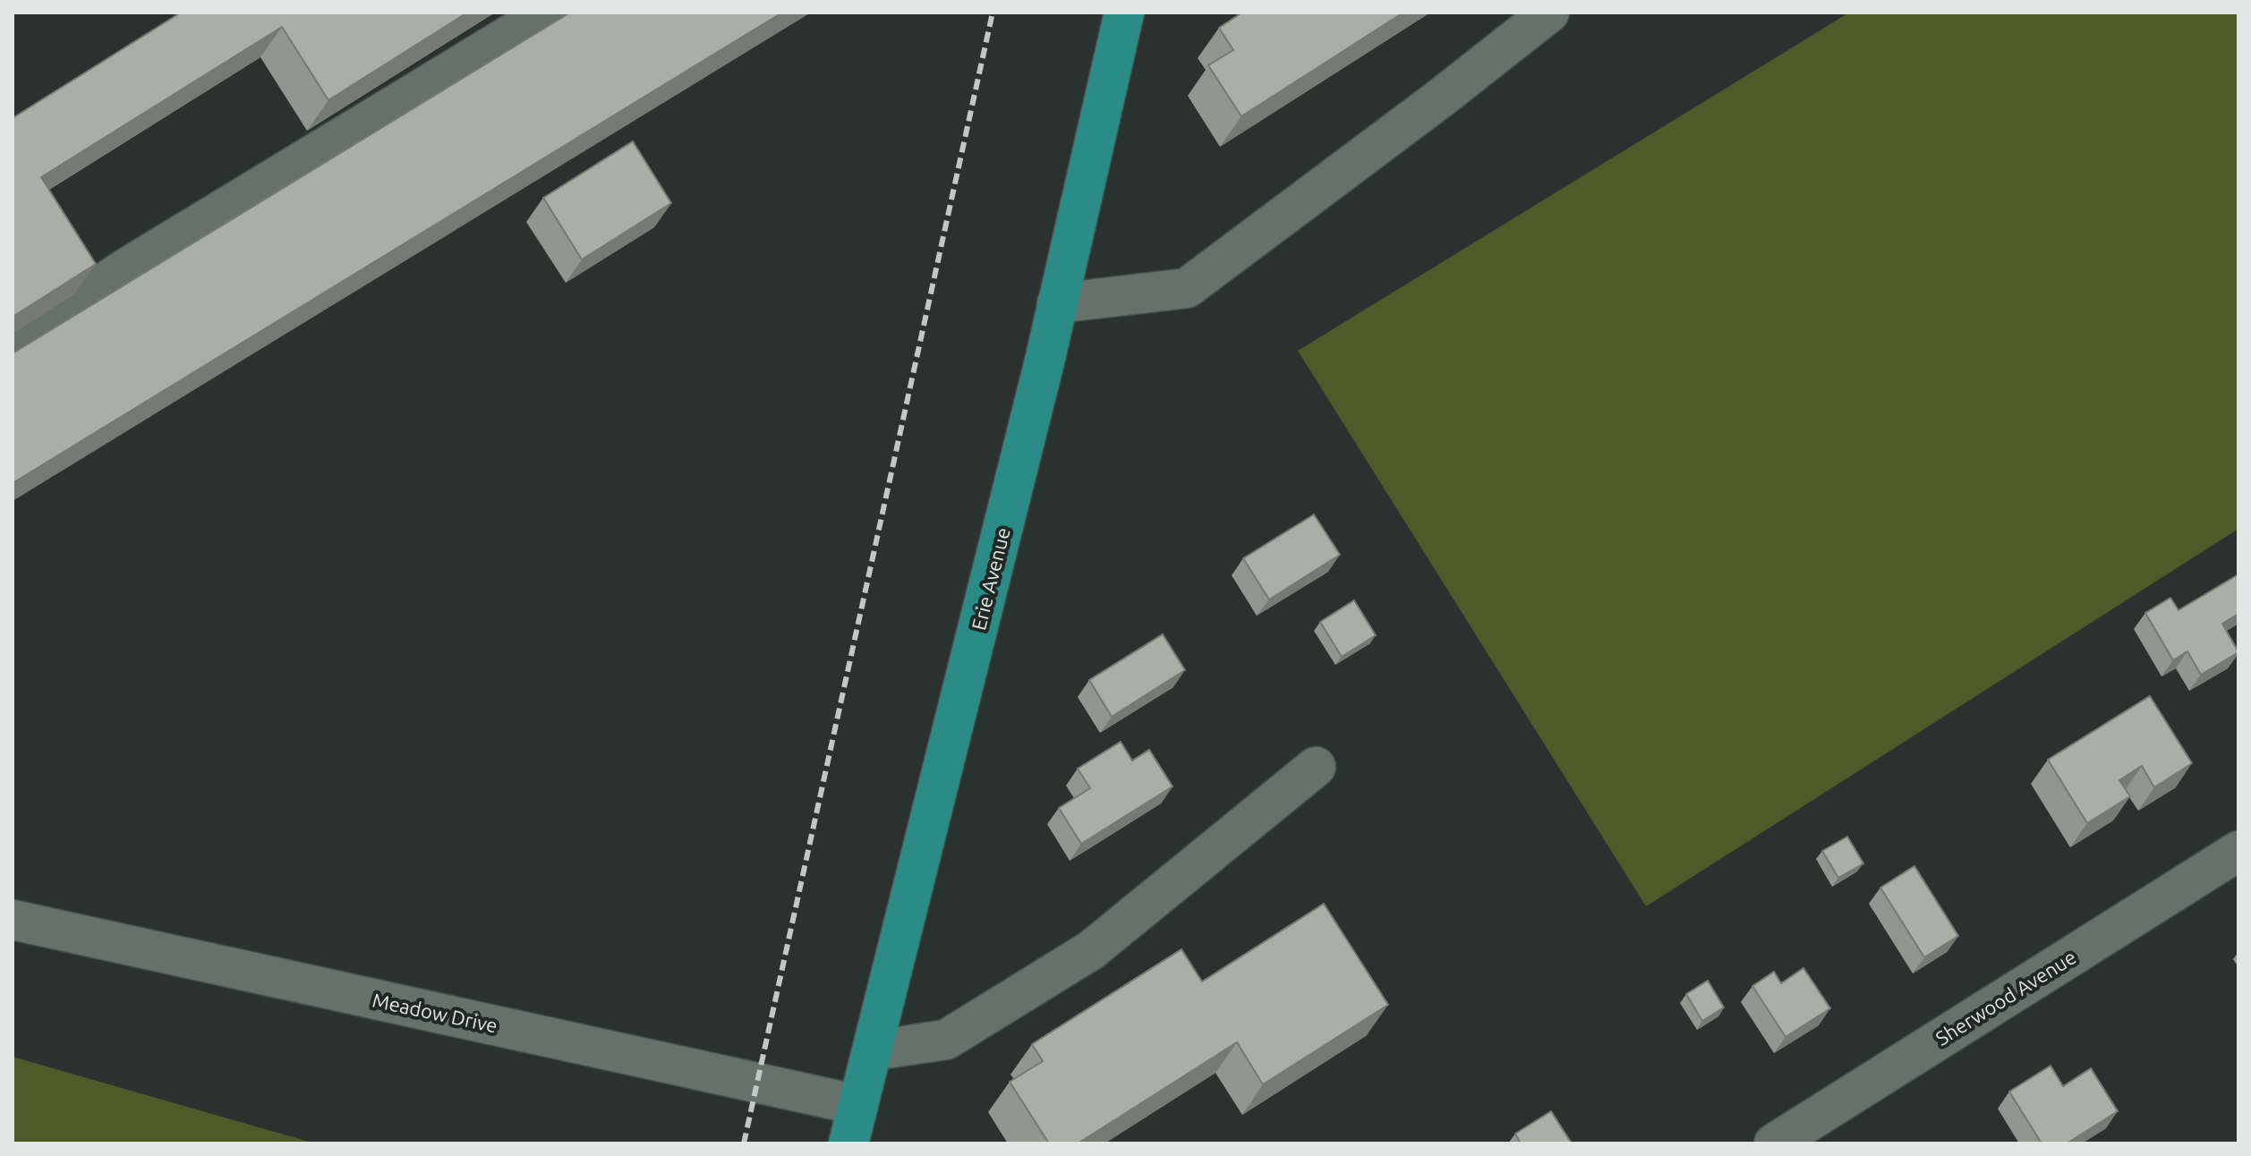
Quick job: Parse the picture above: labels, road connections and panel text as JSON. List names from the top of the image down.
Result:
{
  "streets": {
    "main road": ["Erie Avenue"],
    "street": ["Sherwood Avenue", "Meadow Drive"]
  },
  "crossings": [
    ["Erie Avenue", "Meadow Drive"]
  ]
}
